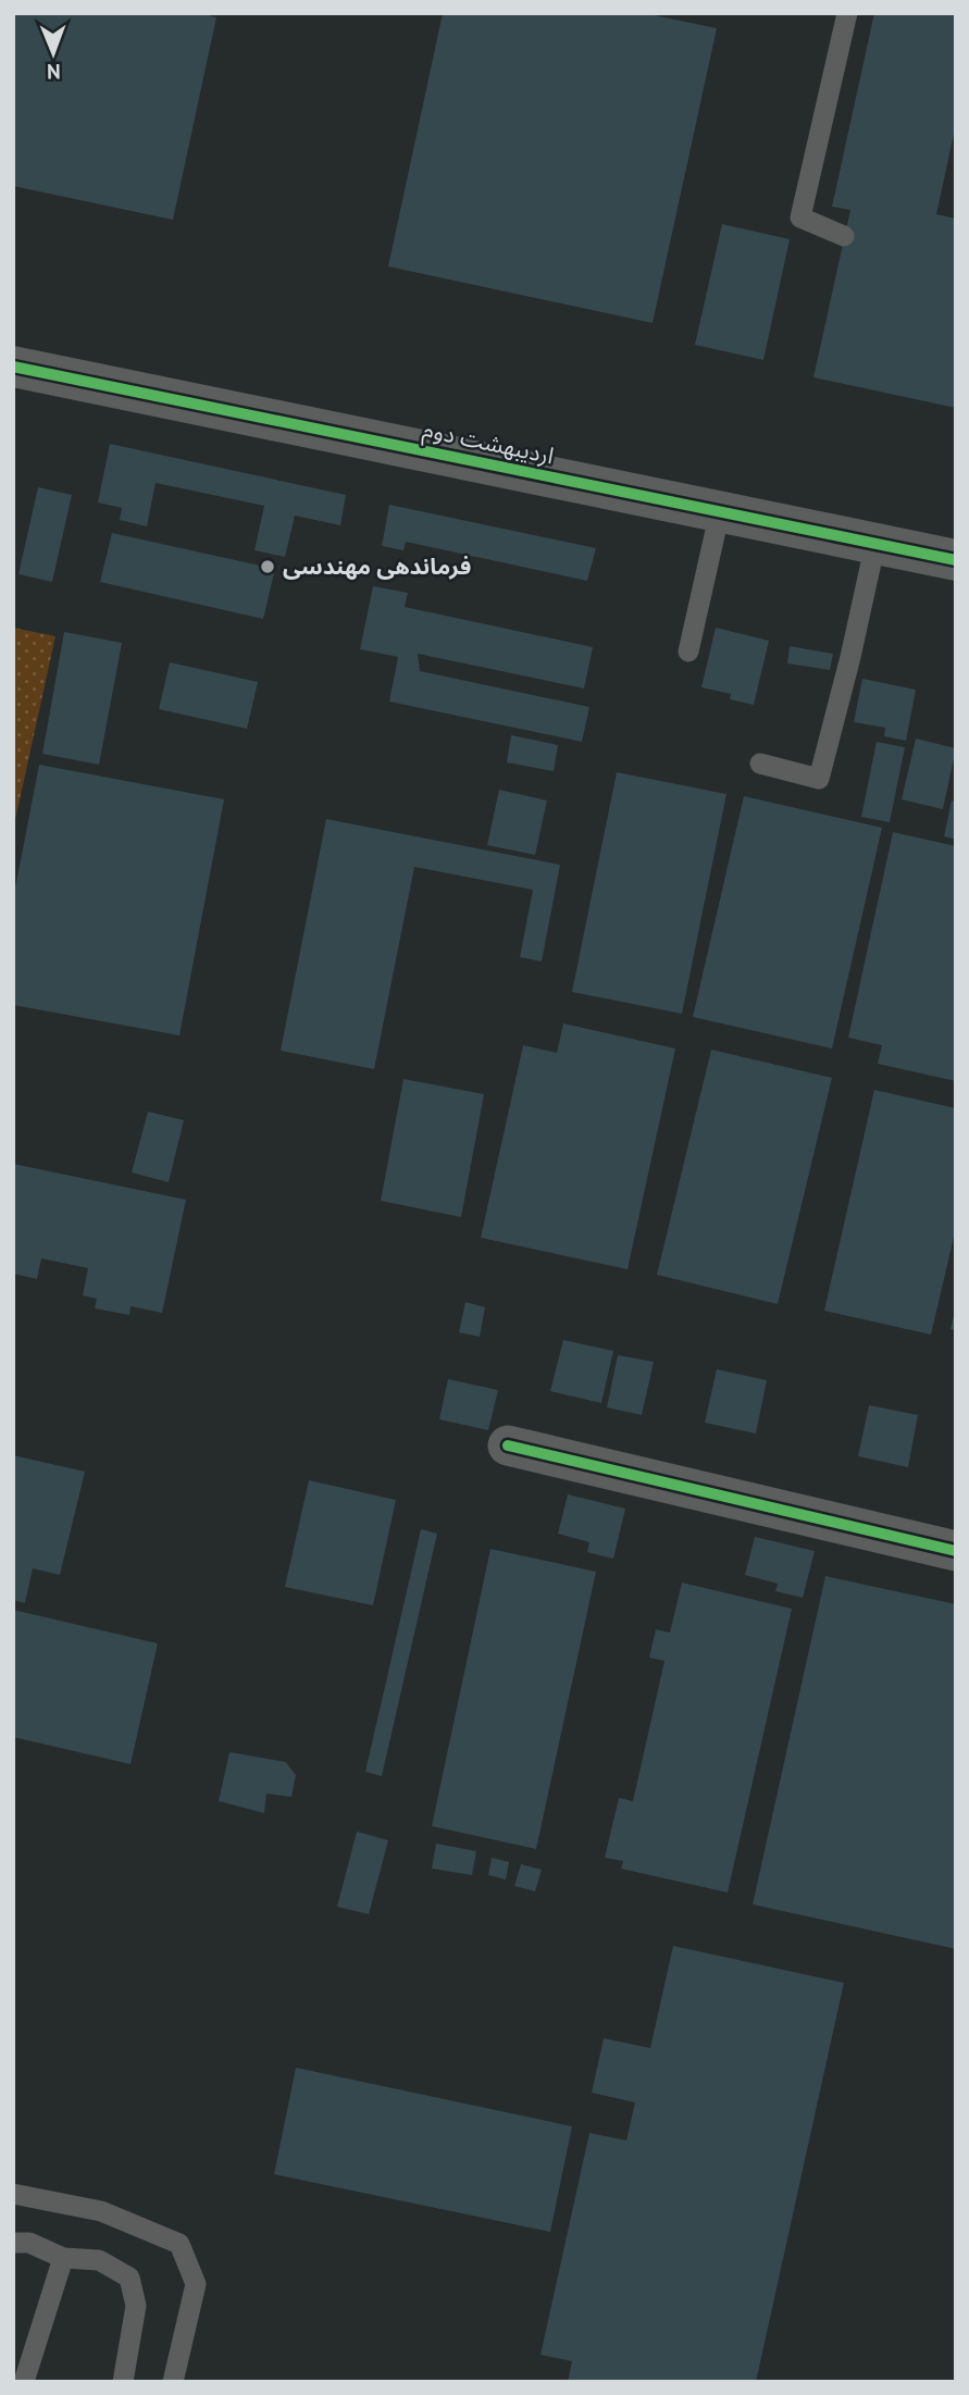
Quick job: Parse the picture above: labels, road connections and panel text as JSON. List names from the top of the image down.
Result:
{
  "streets": {
    "street": ["اردیبهشت دوم"]
  },
  "places": ["فرماندهی مهندسی"],
  "north": "bottom"
}
